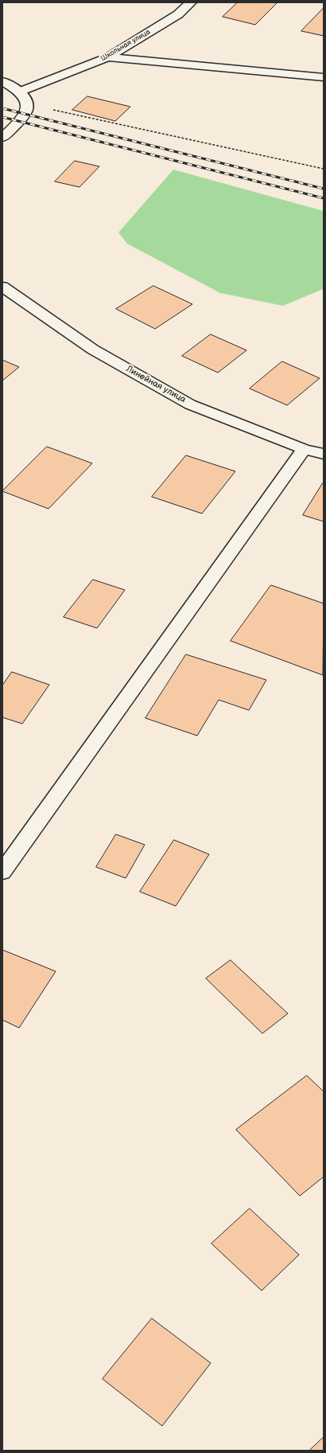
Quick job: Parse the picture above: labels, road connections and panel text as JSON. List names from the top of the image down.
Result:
{
  "streets": {
    "street": ["Школьная улица", "Линейная улица"]
  }
}
